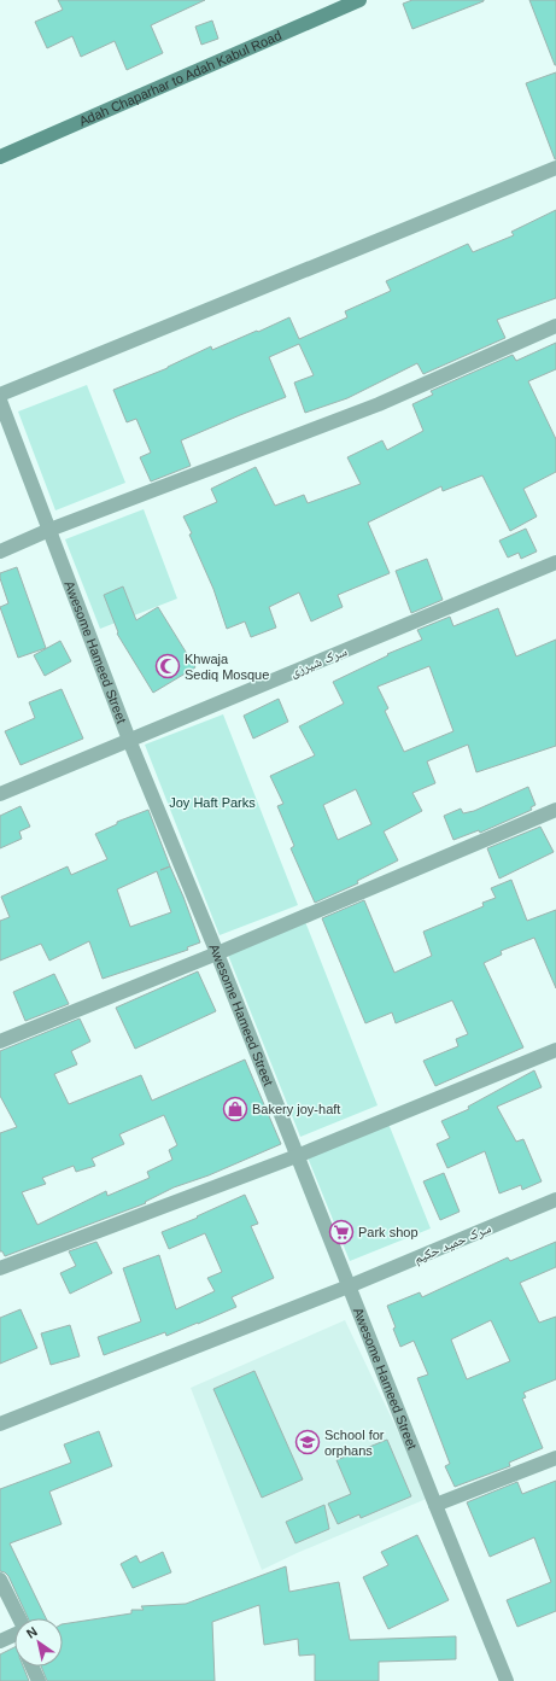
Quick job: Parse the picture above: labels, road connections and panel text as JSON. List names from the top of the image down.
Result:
{
  "streets": {
    "main road": ["Adah Chaparhar to Adah Kabul Road"],
    "street": ["Awesome Hameed Street", "سرک شیرزی", "سرک حمید حکیم"]
  },
  "crossings": [
    ["Awesome Hameed Street", "سرک شیرزی"],
    ["Awesome Hameed Street", "سرک حمید حکیم"]
  ],
  "parks": ["Joy Haft Parks"],
  "places": {
    "mosque": ["Khwaja Sediq Mosque"],
    "shop": ["Bakery joy-haft"],
    "supermarket": ["Park shop"],
    "school or university": ["School for orphans"]
  },
  "north": "top left"
}
